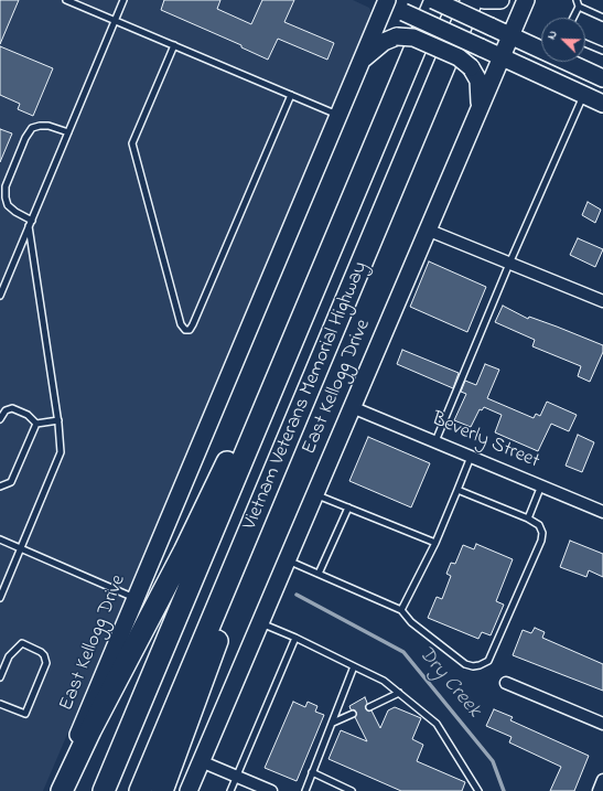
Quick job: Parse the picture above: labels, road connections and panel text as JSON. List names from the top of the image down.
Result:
{
  "streets": {
    "highway": ["Vietnam Veterans Memorial Highway"],
    "main road": ["East Kellogg Drive"],
    "street": ["Beverly Street"]
  },
  "crossings": [
    ["East Kellogg Drive", "Beverly Street"]
  ],
  "water": ["Dry Creek"],
  "north": "top left"
}
